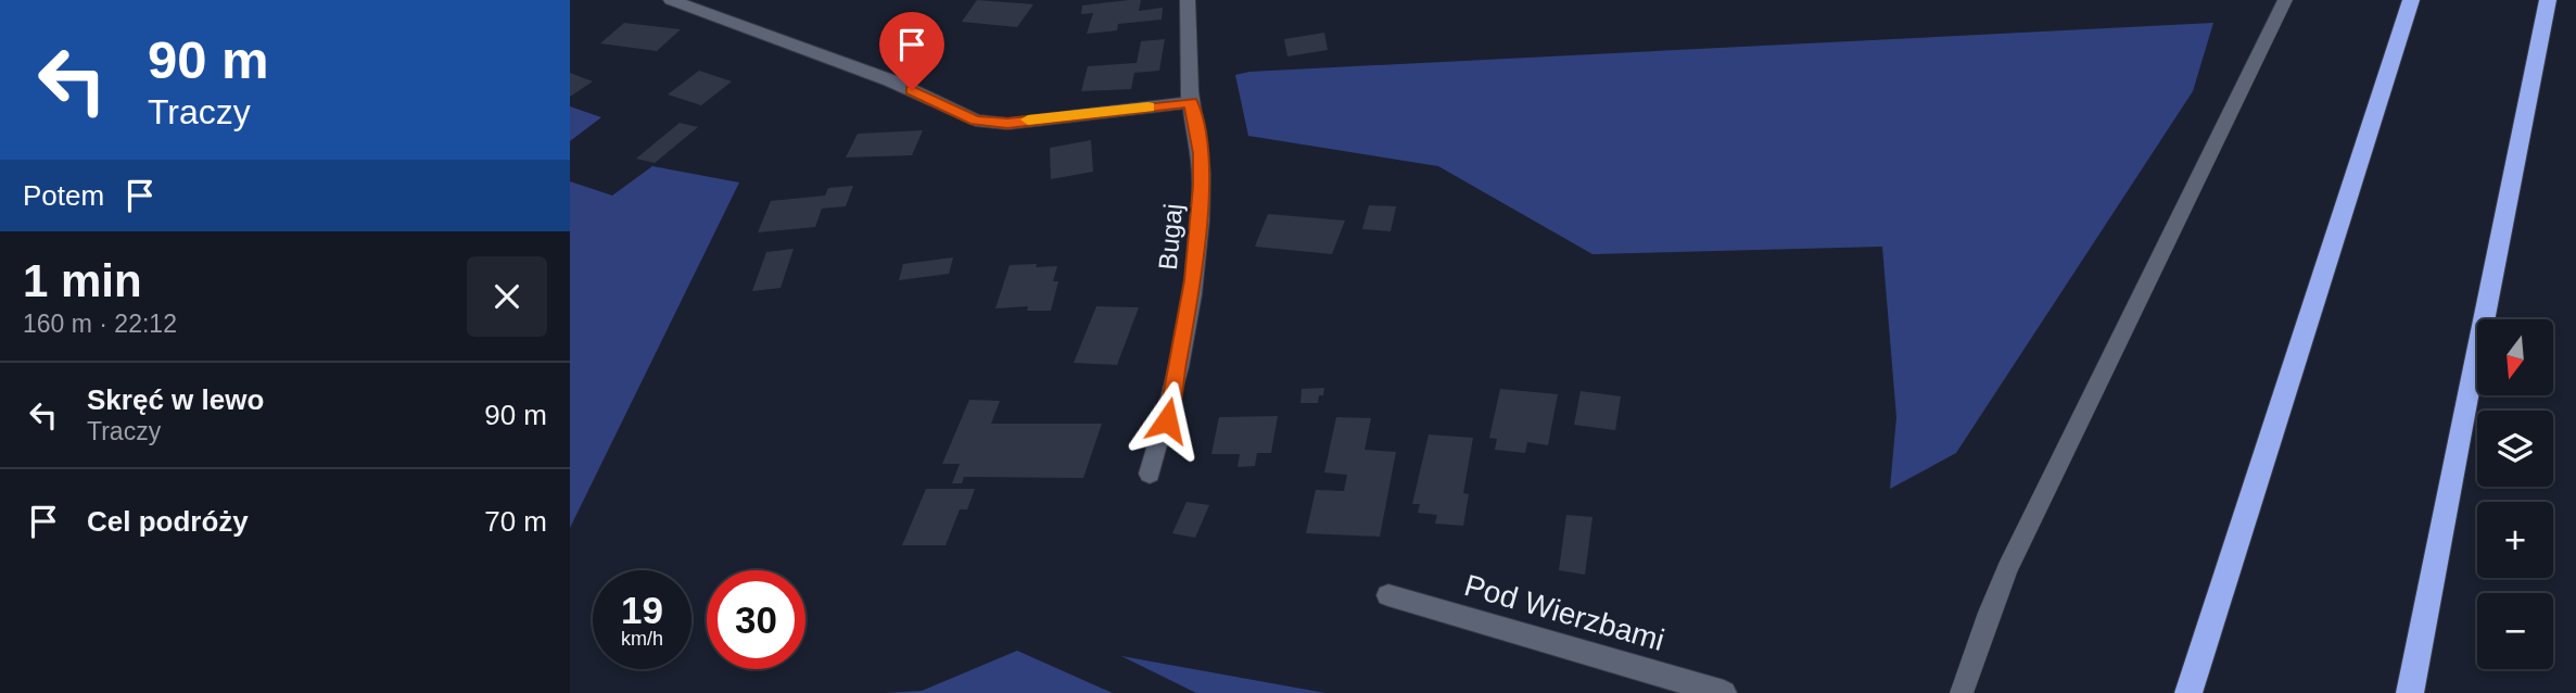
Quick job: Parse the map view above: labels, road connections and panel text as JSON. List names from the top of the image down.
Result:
{
  "streets": {
    "street": ["Bugaj", "Pod Wierzbami"]
  },
  "north": "bottom",
  "page": {
    "turn": ["90 m", "Traczy"],
    "then": "Potem",
    "heading": ["1 min", "160 m · 22:12"],
    "map_buttons": ["+", "−"],
    "list": [
      {
        "name": "Skręć w lewo",
        "note": "Traczy",
        "value": "90 m"
      },
      {
        "name": "Cel podróży",
        "value": "70 m"
      }
    ],
    "speed": "19 km/h",
    "limit": "30"
  }
}
